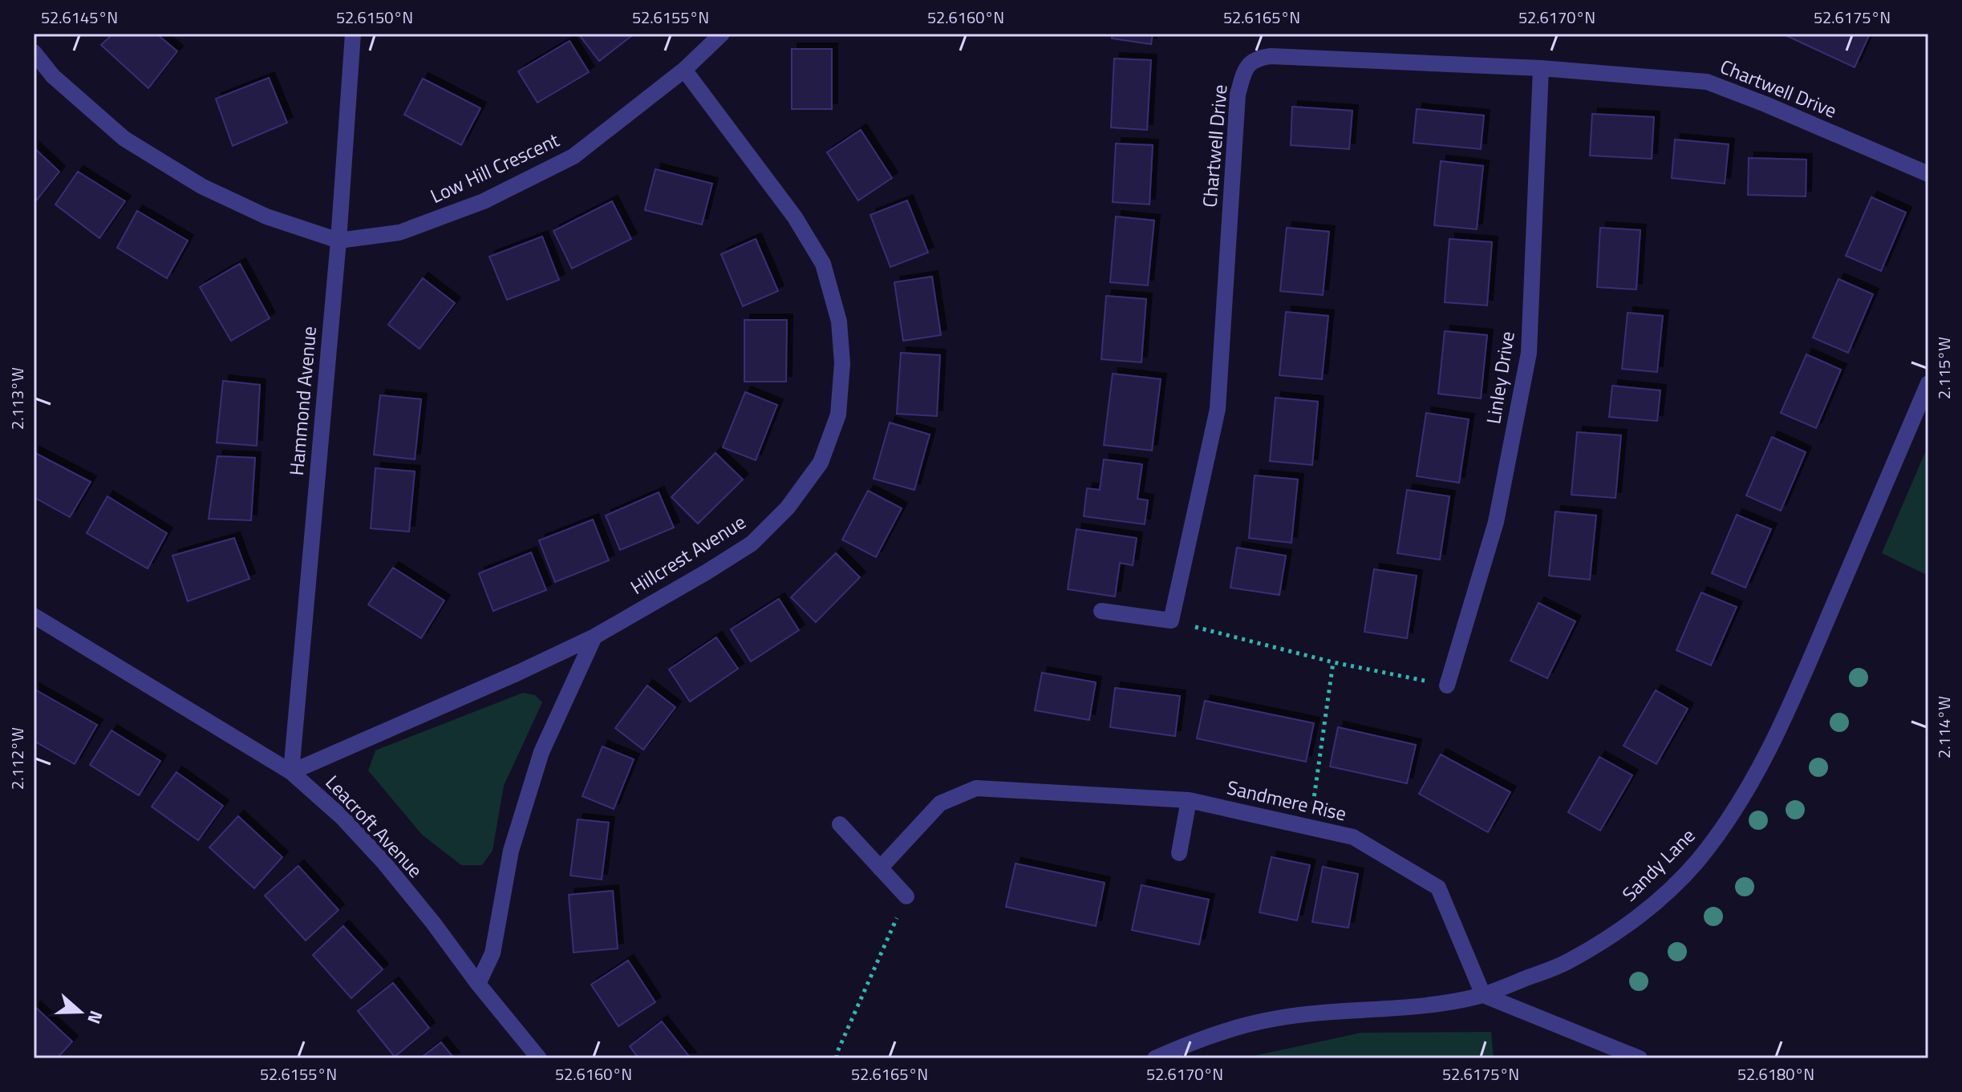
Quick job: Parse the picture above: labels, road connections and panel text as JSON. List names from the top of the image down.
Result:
{
  "streets": {
    "street": [
      "Chartwell Drive",
      "Low Hill Crescent",
      "Linley Drive",
      "Hammond Avenue",
      "Hillcrest Avenue",
      "Sandmere Rise",
      "Leacroft Avenue",
      "Sandy Lane"
    ]
  },
  "crossings": [
    ["Chartwell Drive", "Linley Drive"],
    ["Low Hill Crescent", "Hammond Avenue"],
    ["Low Hill Crescent", "Hillcrest Avenue"],
    ["Hammond Avenue", "Hillcrest Avenue"],
    ["Hammond Avenue", "Leacroft Avenue"],
    ["Hillcrest Avenue", "Leacroft Avenue"],
    ["Sandmere Rise", "Sandy Lane"]
  ],
  "north": "right",
  "coordinates": [
    "52.6145°N",
    "52.6150°N",
    "52.6155°N",
    "52.6160°N",
    "52.6165°N",
    "52.6170°N",
    "52.6175°N",
    "2.115°W",
    "2.113°W",
    "2.114°W",
    "2.112°W",
    "52.6180°N"
  ]
}
